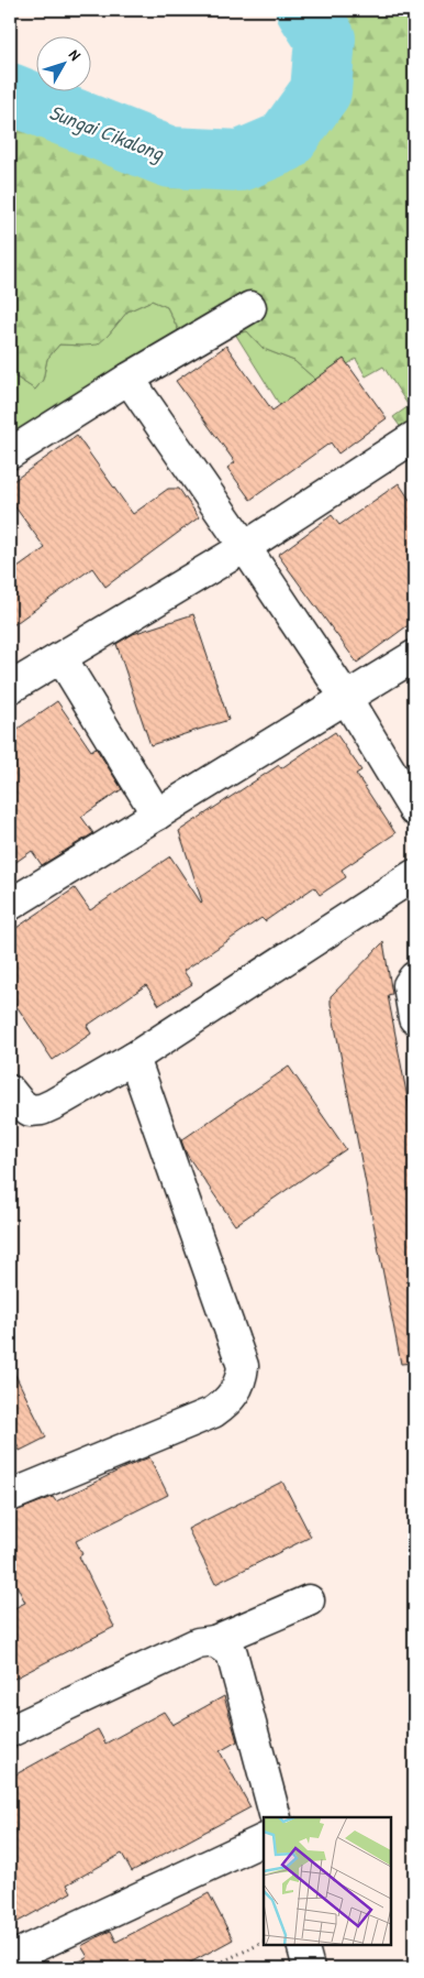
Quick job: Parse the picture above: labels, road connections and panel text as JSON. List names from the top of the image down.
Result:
{
  "water": ["Sungai Cikalong"],
  "north": "top right"
}
